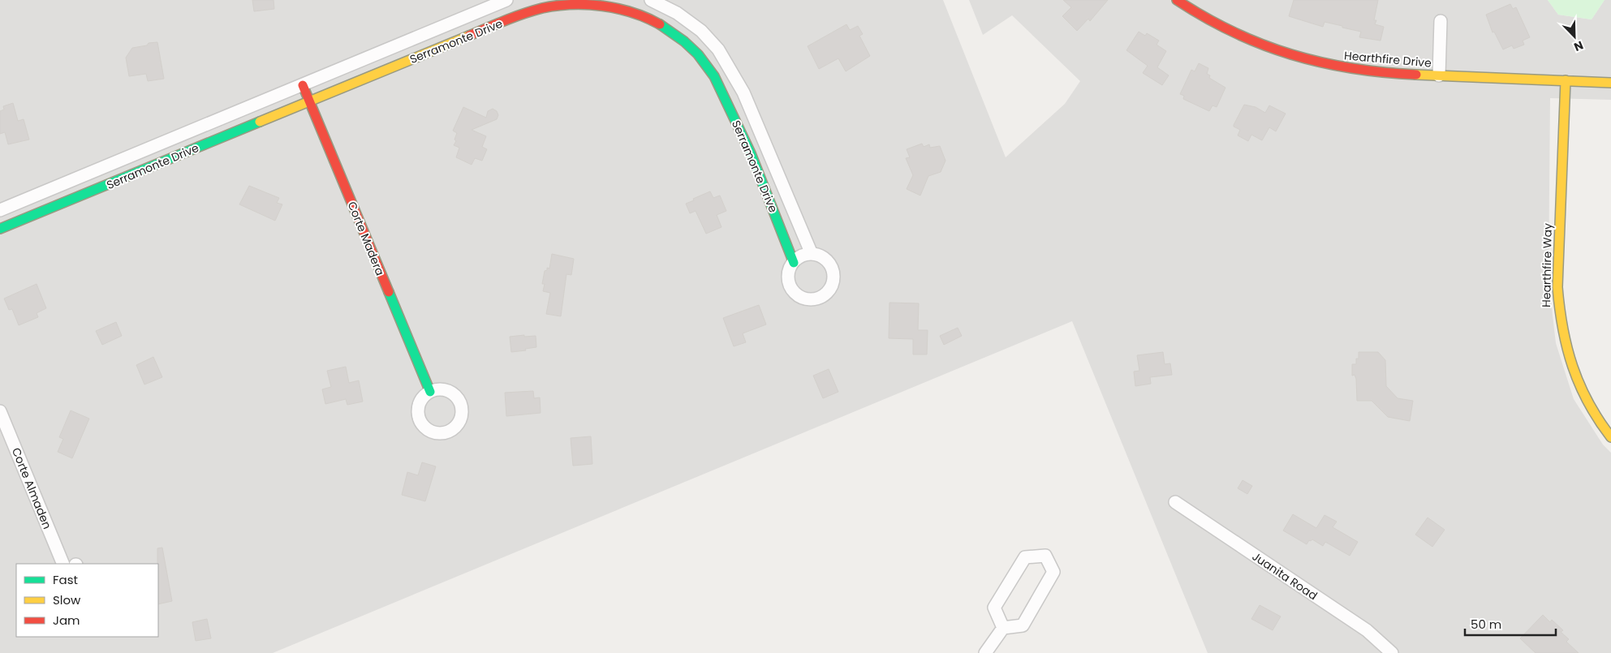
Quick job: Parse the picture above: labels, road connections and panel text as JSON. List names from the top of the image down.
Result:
{
  "streets": {
    "street": [
      "Serramonte Drive",
      "Hearthfire Drive",
      "Corte Madera",
      "Hearthfire Way",
      "Corte Almaden",
      "Juanita Road"
    ]
  },
  "crossings": [
    ["Serramonte Drive", "Corte Madera"],
    ["Hearthfire Drive", "Hearthfire Way"]
  ],
  "legend": ["Fast", "Slow", "Jam"],
  "scale_bar": "50 m",
  "north": "bottom right"
}
